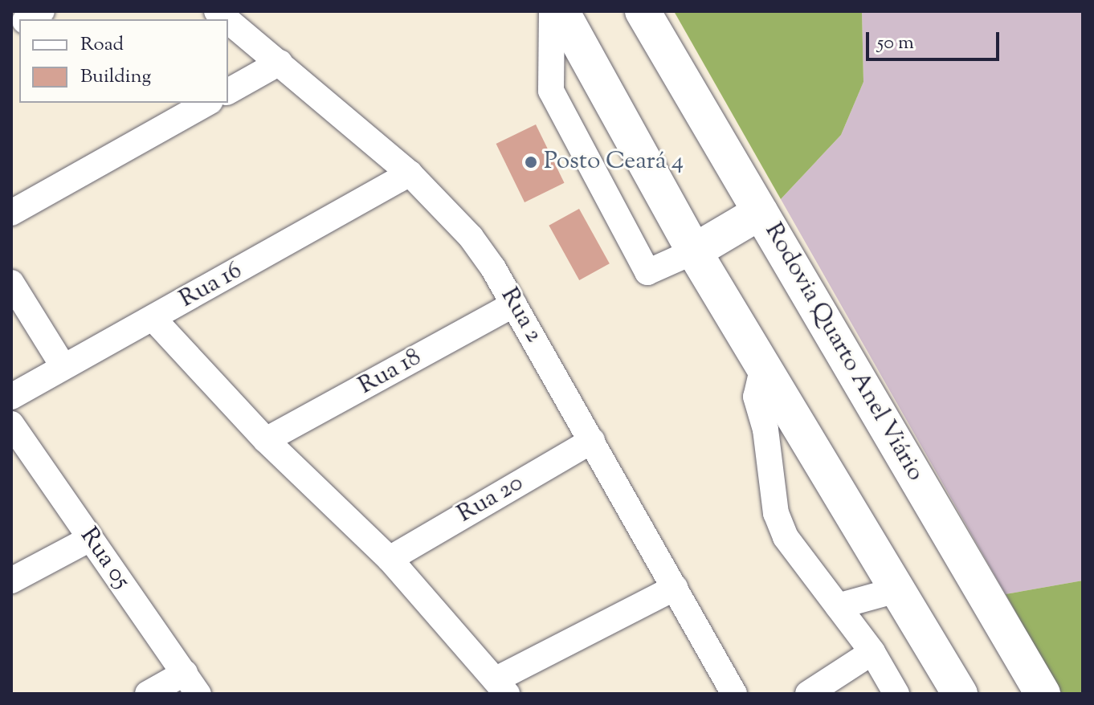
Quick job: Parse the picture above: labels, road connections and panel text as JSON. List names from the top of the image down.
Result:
{
  "streets": {
    "highway": ["Rodovia Quarto Anel Viário"],
    "street": [
      "Rua 16",
      "Rua 2",
      "Rua 18",
      "Rua 20",
      "Rua 05"
    ]
  },
  "crossings": [
    ["Rua 16", "Rua 2"],
    ["Rua 2", "Rua 18"],
    ["Rua 2", "Rua 20"]
  ],
  "places": ["Posto Ceará 4"],
  "legend": ["Road", "Building"],
  "scale_bar": "50 m"
}
